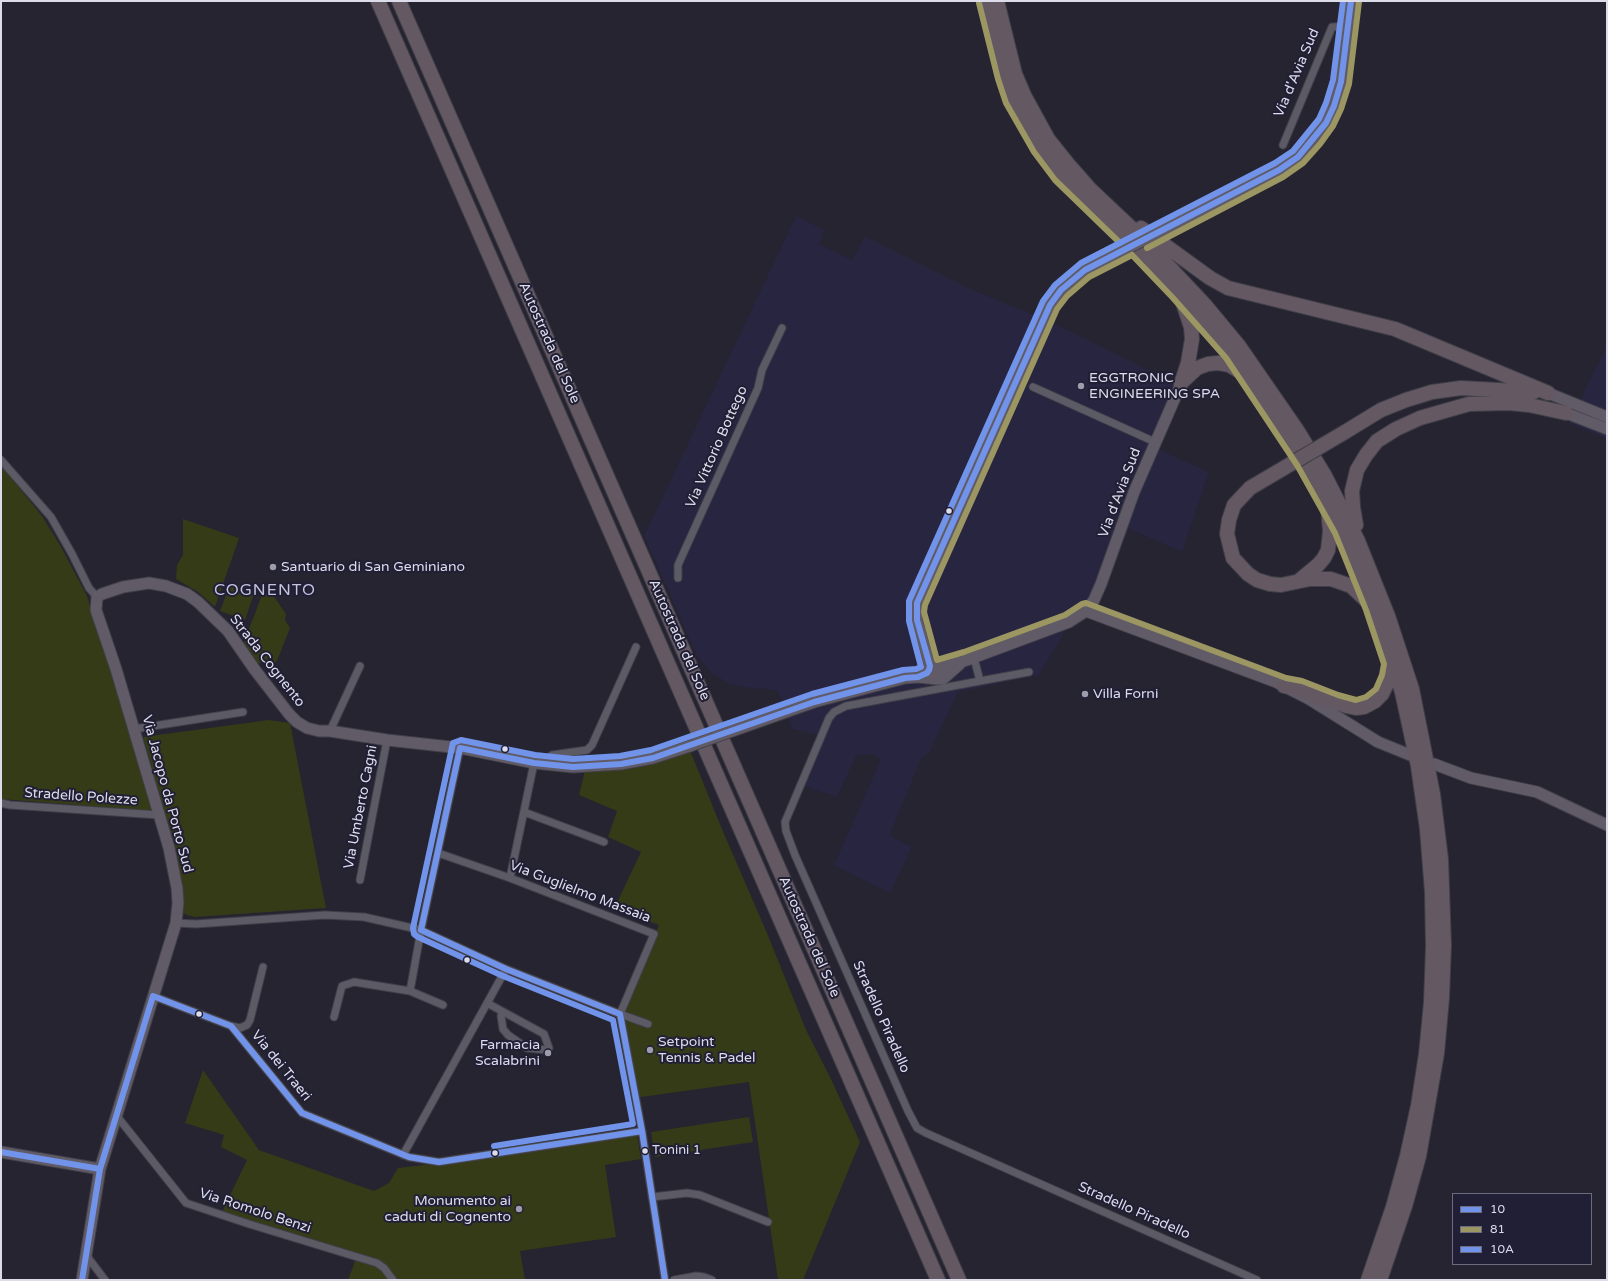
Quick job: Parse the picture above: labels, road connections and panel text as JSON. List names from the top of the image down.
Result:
{
  "streets": {
    "highway": ["Autostrada del Sole"],
    "street": [
      "Via d'Avia Sud",
      "Via Vittorio Bottego",
      "Strada Cognento",
      "Via Jacopo da Porto Sud",
      "Stradello Polezze",
      "Via Umberto Cagni",
      "Via Guglielmo Massaia",
      "Stradello Piradello",
      "Via dei Traeri",
      "Via Romolo Benzi"
    ]
  },
  "crossings": [
    ["Via d'Avia Sud", "Strada Cognento"],
    ["Strada Cognento", "Via Jacopo da Porto Sud"],
    ["Strada Cognento", "Via Umberto Cagni"],
    ["Via Jacopo da Porto Sud", "Stradello Polezze"],
    ["Via Jacopo da Porto Sud", "Via dei Traeri"],
    ["Via Jacopo da Porto Sud", "Via Romolo Benzi"]
  ],
  "districts": ["COGNENTO"],
  "places": [
    "EGGTRONIC ENGINEERING SPA",
    "Santuario di San Geminiano",
    "Villa Forni",
    "Setpoint Tennis & Padel",
    "Farmacia Scalabrini",
    "Tonini 1",
    "Monumento ai caduti di Cognento"
  ],
  "lines": ["transit line 10", "transit line 10A", "transit line 81"],
  "legend": ["10", "81", "10A"]
}
